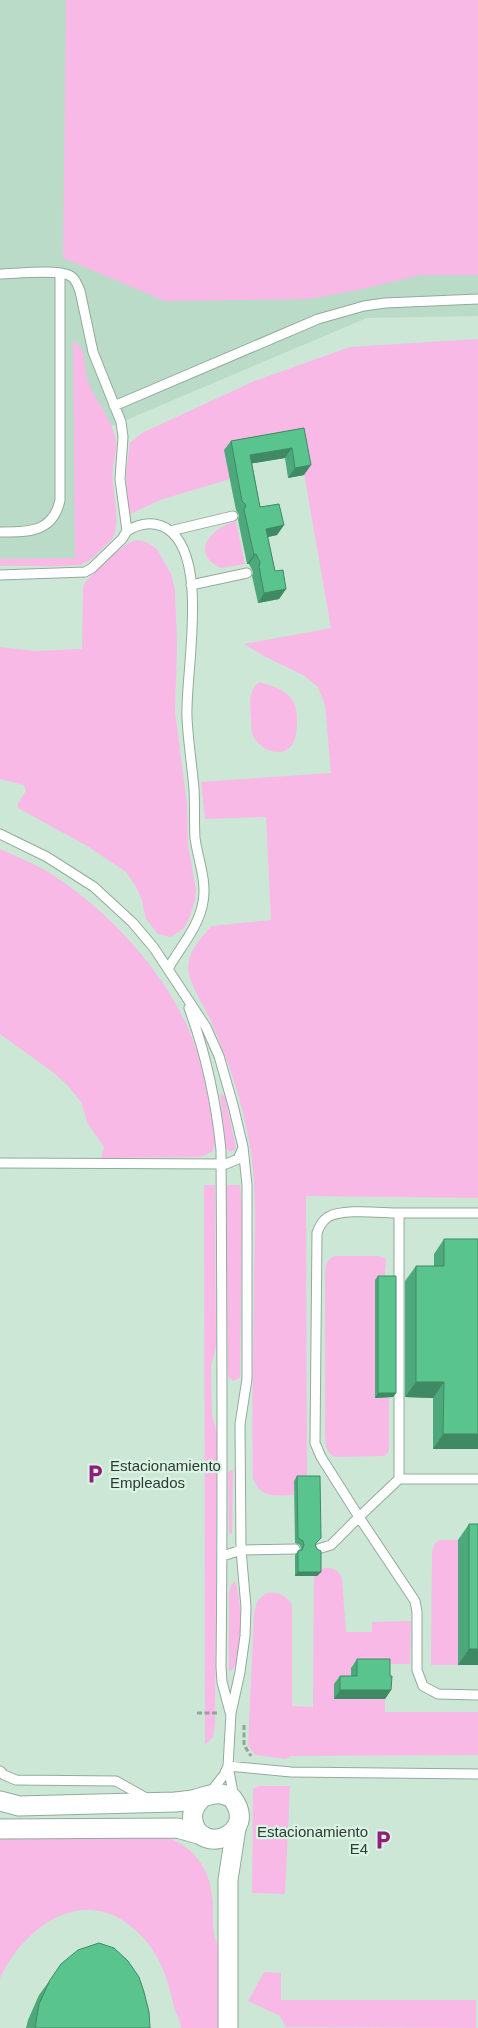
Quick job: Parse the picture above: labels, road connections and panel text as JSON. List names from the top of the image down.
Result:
{
  "places": {
    "parking": ["Estacionamiento Empleados", "Estacionamiento E4"]
  }
}
